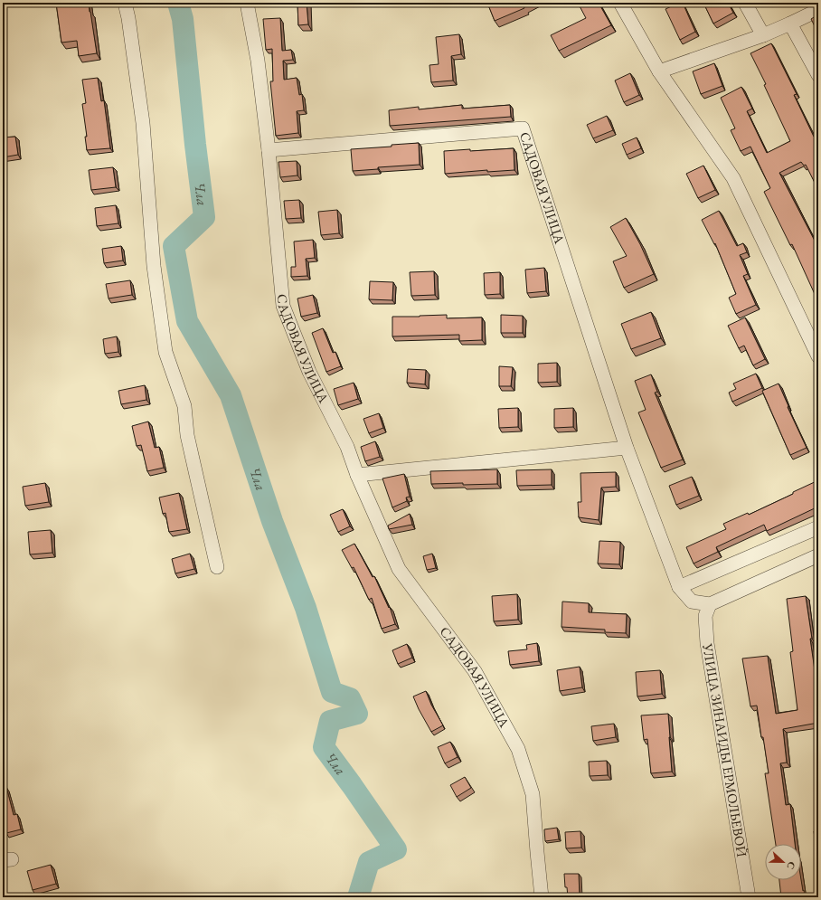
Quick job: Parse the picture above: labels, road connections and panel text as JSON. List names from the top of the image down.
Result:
{
  "streets": {
    "street": ["САДОВАЯ УЛИЦА", "УЛИЦА ЗИНАИДЫ ЕРМОЛЬЕВОЙ"]
  },
  "crossings": [
    ["САДОВАЯ УЛИЦА", "УЛИЦА ЗИНАИДЫ ЕРМОЛЬЕВОЙ"]
  ],
  "water": ["Чла"],
  "north": "right"
}
